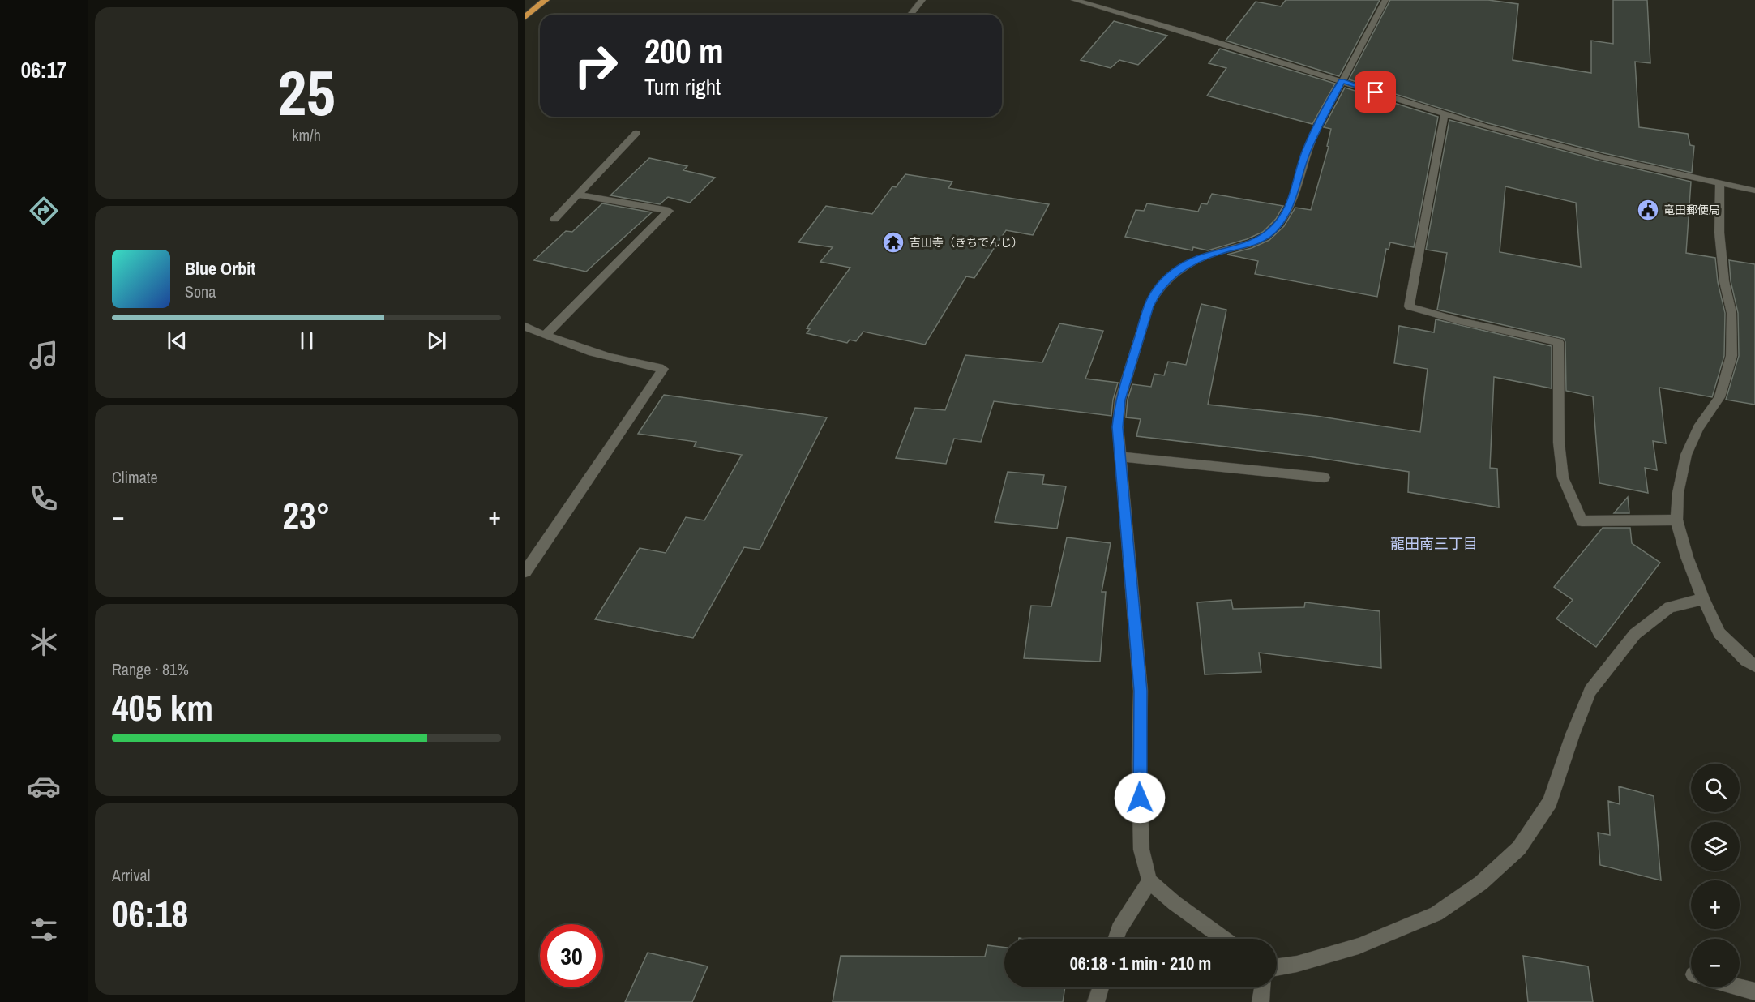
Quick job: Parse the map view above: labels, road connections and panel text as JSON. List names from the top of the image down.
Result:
{
  "districts": ["龍田南三丁目"],
  "places": {
    "public building": ["竜田郵便局"],
    "temple": ["吉田寺（きちでんじ）"]
  },
  "page": {
    "tabs": "06:17",
    "tile": [
      ["25", "km/h"],
      "Climate",
      ["Range · 81%", "405 km"],
      ["Arrival", "06:18"]
    ],
    "turn": ["200 m", "Turn right"],
    "song": ["Blue Orbit", "Sona"],
    "heat": ["−", "23°", "+"],
    "map_buttons": ["+", "−"],
    "limit": "30",
    "trip": "06:18 · 1 min · 210 m"
  }
}
